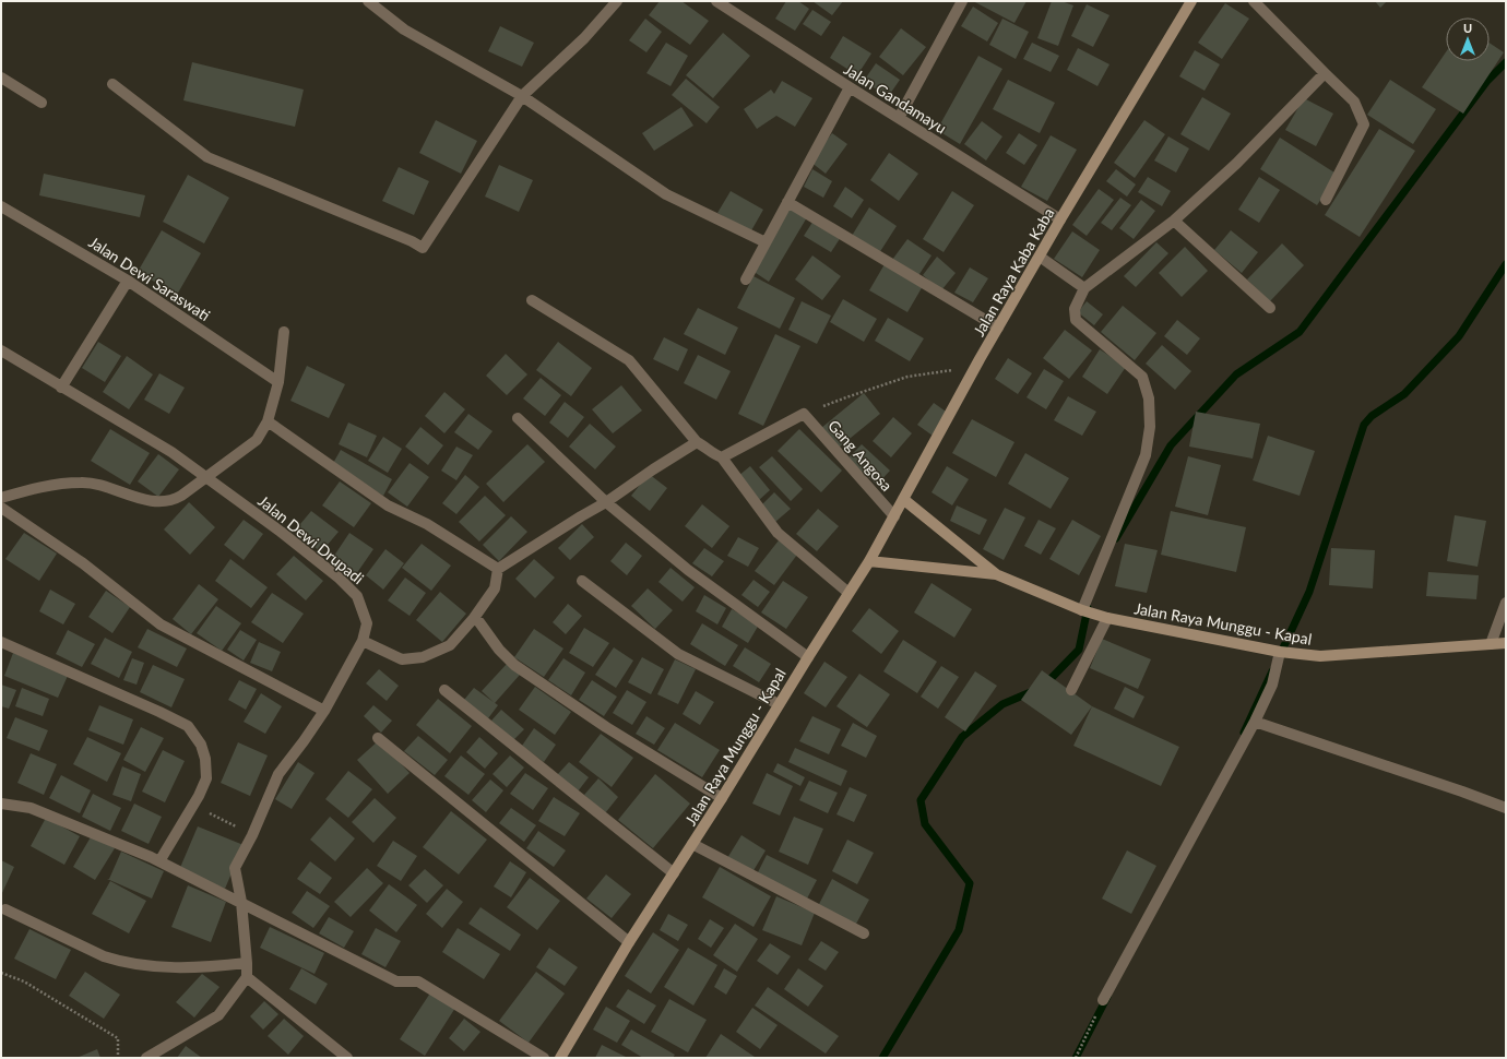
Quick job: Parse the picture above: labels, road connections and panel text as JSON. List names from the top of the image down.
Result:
{
  "streets": {
    "street": [
      "Jalan Gandamayu",
      "Jalan Raya Kaba Kaba",
      "Jalan Dewi Saraswati",
      "Gang Angosa",
      "Jalan Dewi Drupadi",
      "Jalan Raya Munggu - Kapal"
    ]
  },
  "crossings": [
    ["Jalan Gandamayu", "Jalan Raya Kaba Kaba"],
    ["Jalan Raya Kaba Kaba", "Gang Angosa"],
    ["Jalan Raya Kaba Kaba", "Jalan Raya Munggu - Kapal"]
  ],
  "north": "top"
}
